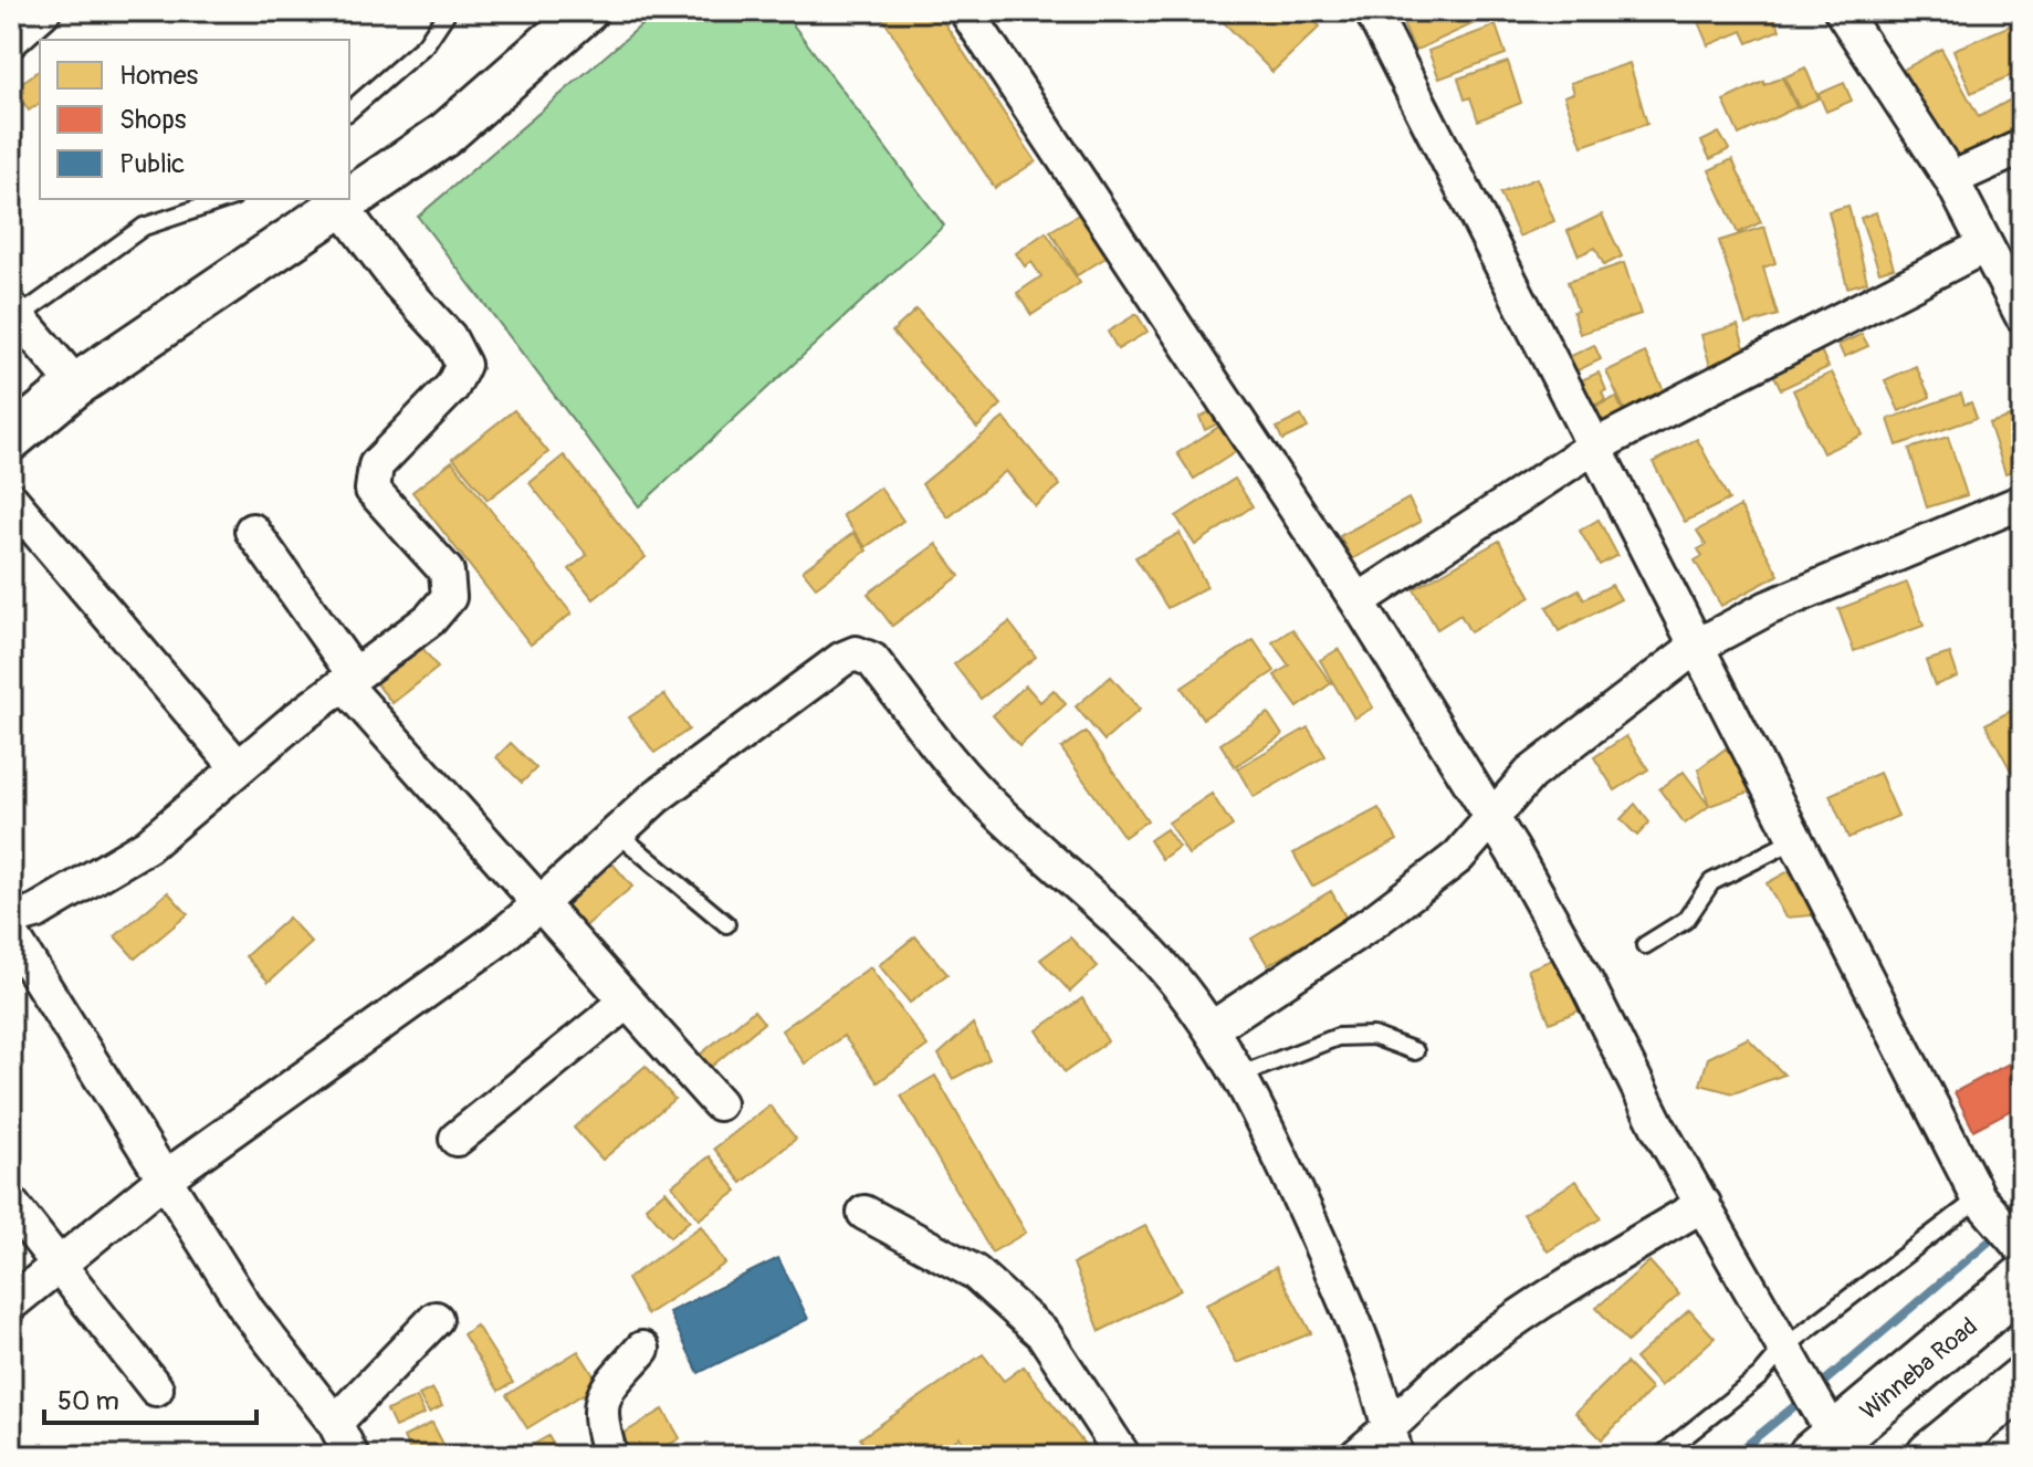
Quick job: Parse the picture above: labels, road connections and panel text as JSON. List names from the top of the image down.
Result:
{
  "streets": {
    "highway": ["Winneba Road"]
  },
  "legend": ["Homes", "Shops", "Public"],
  "scale_bar": "50 m"
}
